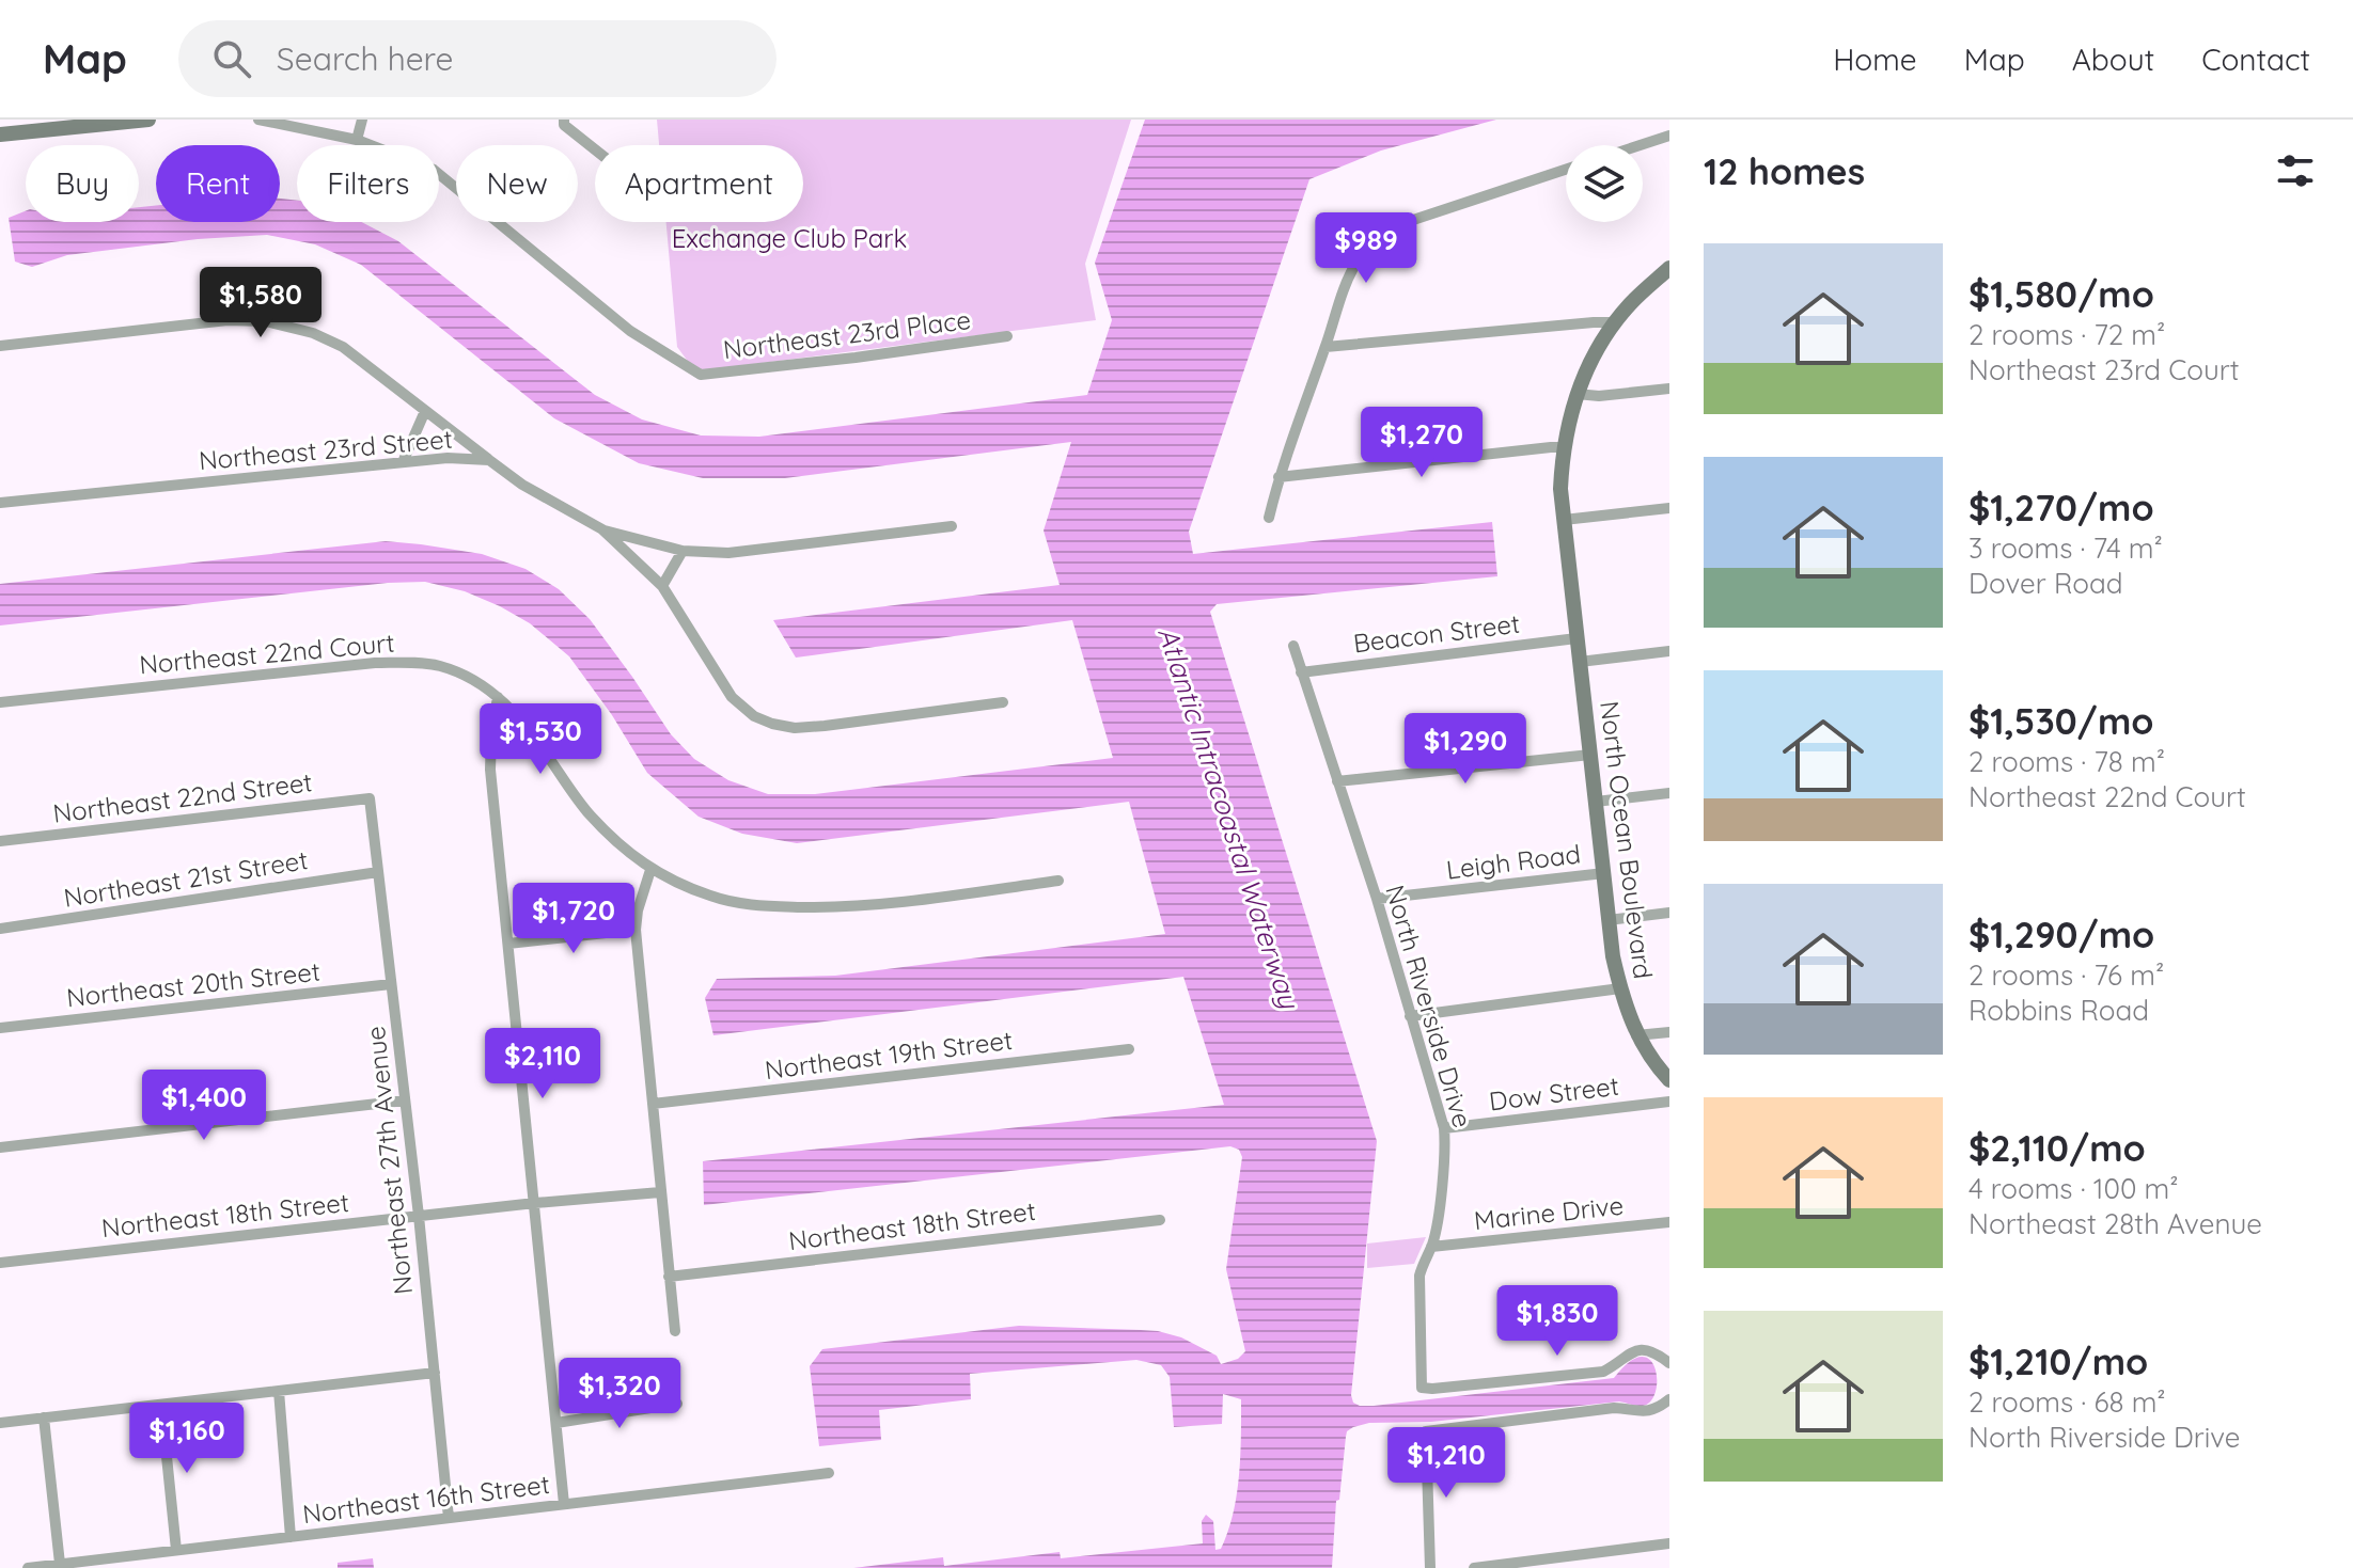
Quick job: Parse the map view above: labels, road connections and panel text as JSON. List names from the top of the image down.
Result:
{
  "streets": {
    "main road": ["North Ocean Boulevard"],
    "street": [
      "Northeast 23rd Place",
      "Northeast 23rd Street",
      "Beacon Street",
      "Northeast 22nd Court",
      "Northeast 22nd Street",
      "Leigh Road",
      "Northeast 21st Street",
      "Northeast 20th Street",
      "North Riverside Drive",
      "Northeast 19th Street",
      "Dow Street",
      "Northeast 27th Avenue",
      "Marine Drive",
      "Northeast 18th Street",
      "Northeast 16th Street"
    ]
  },
  "crossings": [
    ["Beacon Street", "North Ocean Boulevard"],
    ["Beacon Street", "North Riverside Drive"],
    ["Northeast 22nd Street", "Northeast 27th Avenue"],
    ["North Ocean Boulevard", "Leigh Road"],
    ["Leigh Road", "North Riverside Drive"],
    ["Northeast 21st Street", "Northeast 27th Avenue"],
    ["Northeast 20th Street", "Northeast 27th Avenue"],
    ["North Riverside Drive", "Dow Street"],
    ["North Riverside Drive", "Marine Drive"],
    ["Northeast 27th Avenue", "Northeast 18th Street"],
    ["Northeast 27th Avenue", "Northeast 16th Street"]
  ],
  "water": ["Atlantic Intracoastal Waterway"],
  "parks": ["Exchange Club Park"],
  "page": {
    "header": "Map",
    "search": "Search here",
    "nav": [
      "Home",
      "Map",
      "About",
      "Contact"
    ],
    "heading": "12 homes",
    "chip": [
      "Buy",
      "Rent",
      "Filters",
      "New",
      "Apartment"
    ],
    "price": [
      "$989",
      "$1,580",
      "$1,270",
      "$1,530",
      "$1,290",
      "$1,720",
      "$2,110",
      "$1,400",
      "$1,830",
      "$1,320",
      "$1,160",
      "$1,210"
    ],
    "list": [
      {
        "name": "$1,580/mo",
        "note": "2 rooms · 72 m² · Northeast 23rd Court"
      },
      {
        "name": "$1,270/mo",
        "note": "3 rooms · 74 m² · Dover Road"
      },
      {
        "name": "$1,530/mo",
        "note": "2 rooms · 78 m² · Northeast 22nd Court"
      },
      {
        "name": "$1,290/mo",
        "note": "2 rooms · 76 m² · Robbins Road"
      },
      {
        "name": "$2,110/mo",
        "note": "4 rooms · 100 m² · Northeast 28th Avenue"
      },
      {
        "name": "$1,210/mo",
        "note": "2 rooms · 68 m² · North Riverside Drive"
      }
    ]
  }
}
